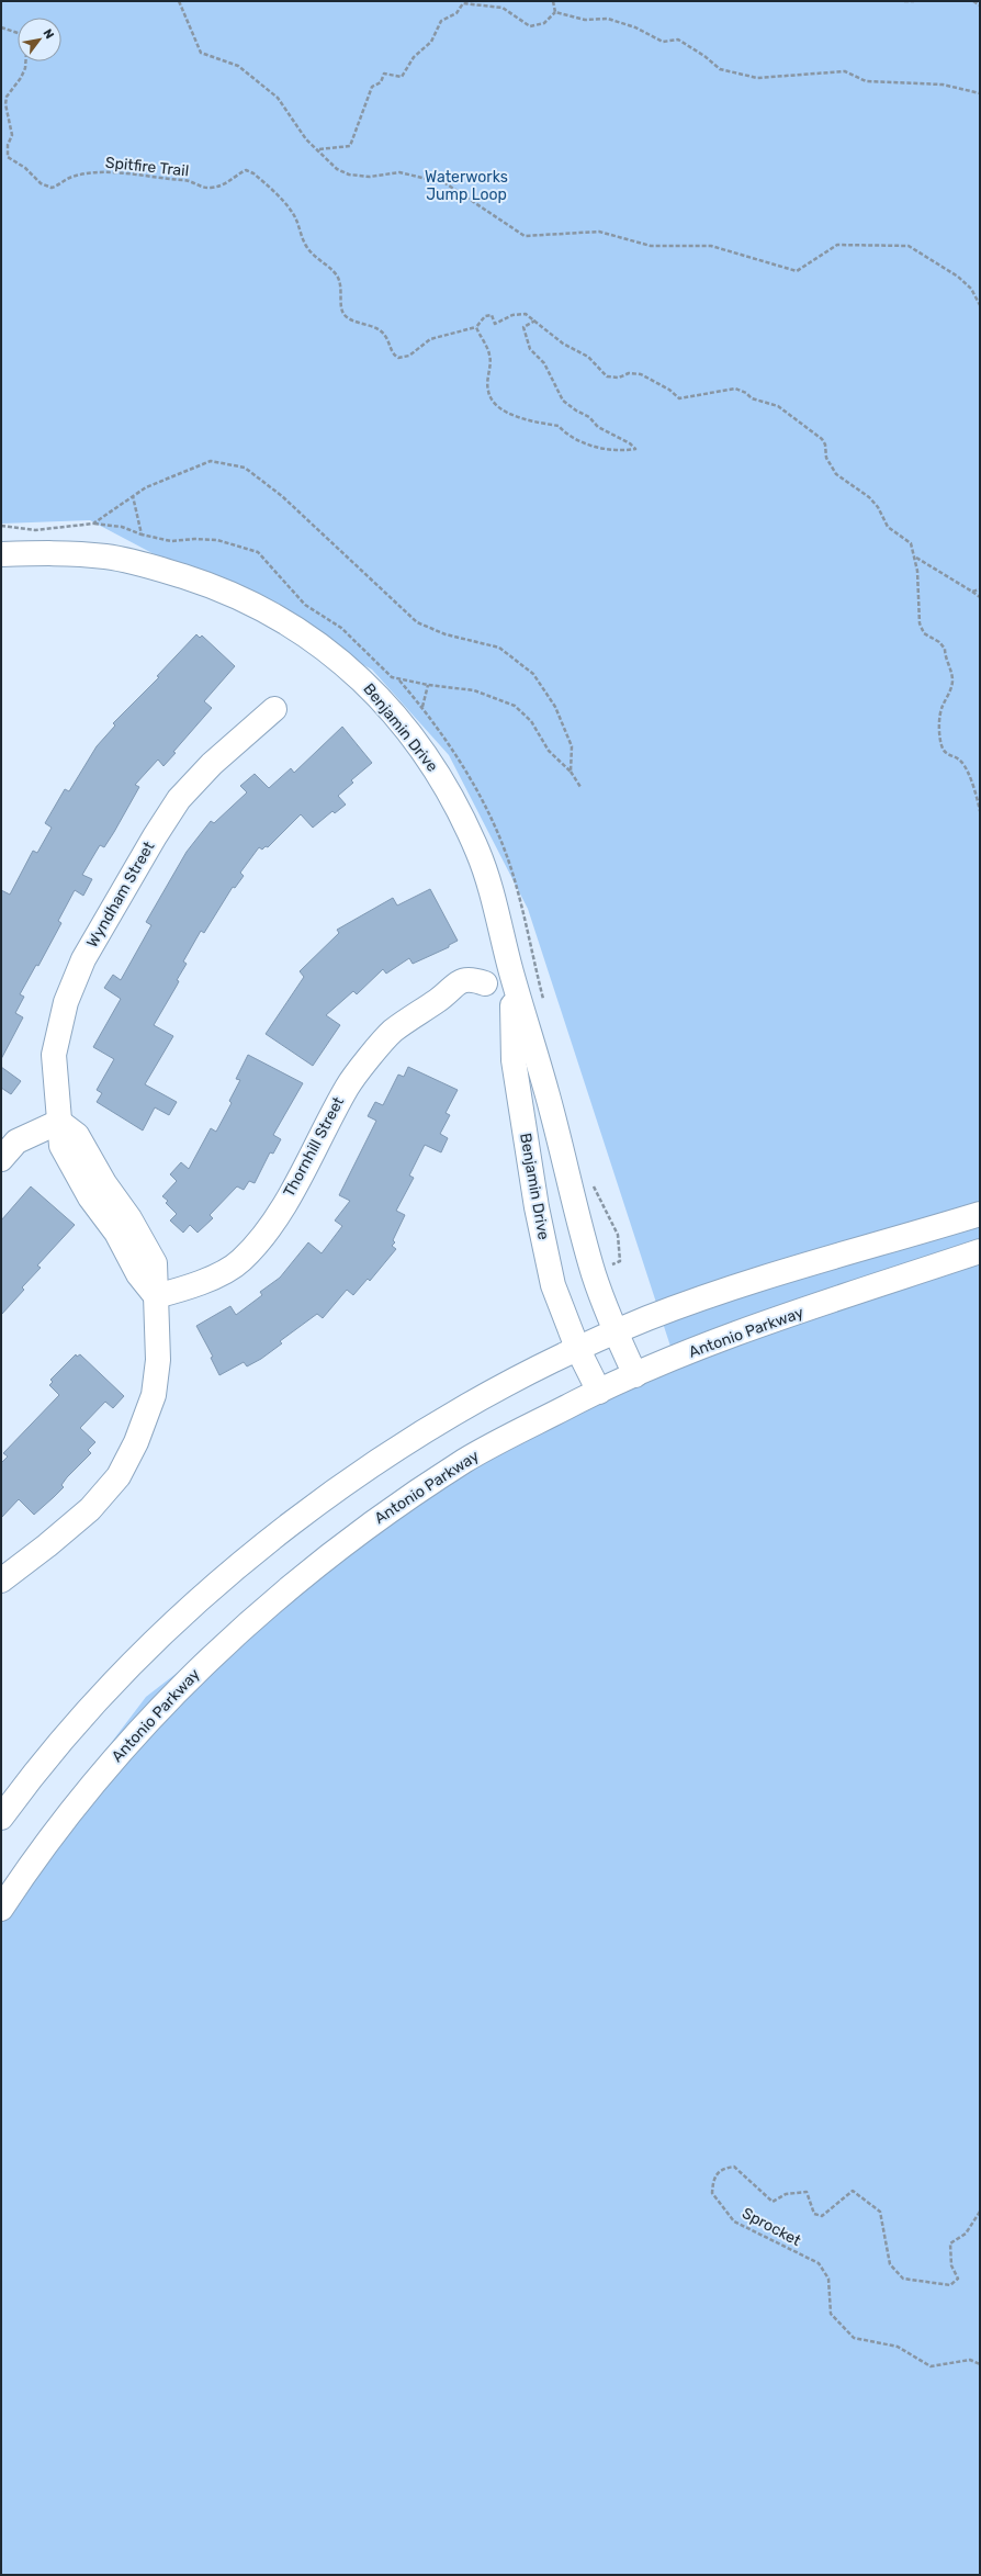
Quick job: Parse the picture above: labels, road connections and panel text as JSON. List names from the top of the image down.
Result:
{
  "streets": {
    "main road": [
      "Benjamin Drive",
      "Wyndham Street",
      "Thornhill Street",
      "Antonio Parkway"
    ],
    "path": ["Spitfire Trail", "Sprocket"]
  },
  "crossings": [
    ["Benjamin Drive", "Thornhill Street"],
    ["Benjamin Drive", "Antonio Parkway"]
  ],
  "parks": ["Waterworks Jump Loop"],
  "north": "top right"
}
